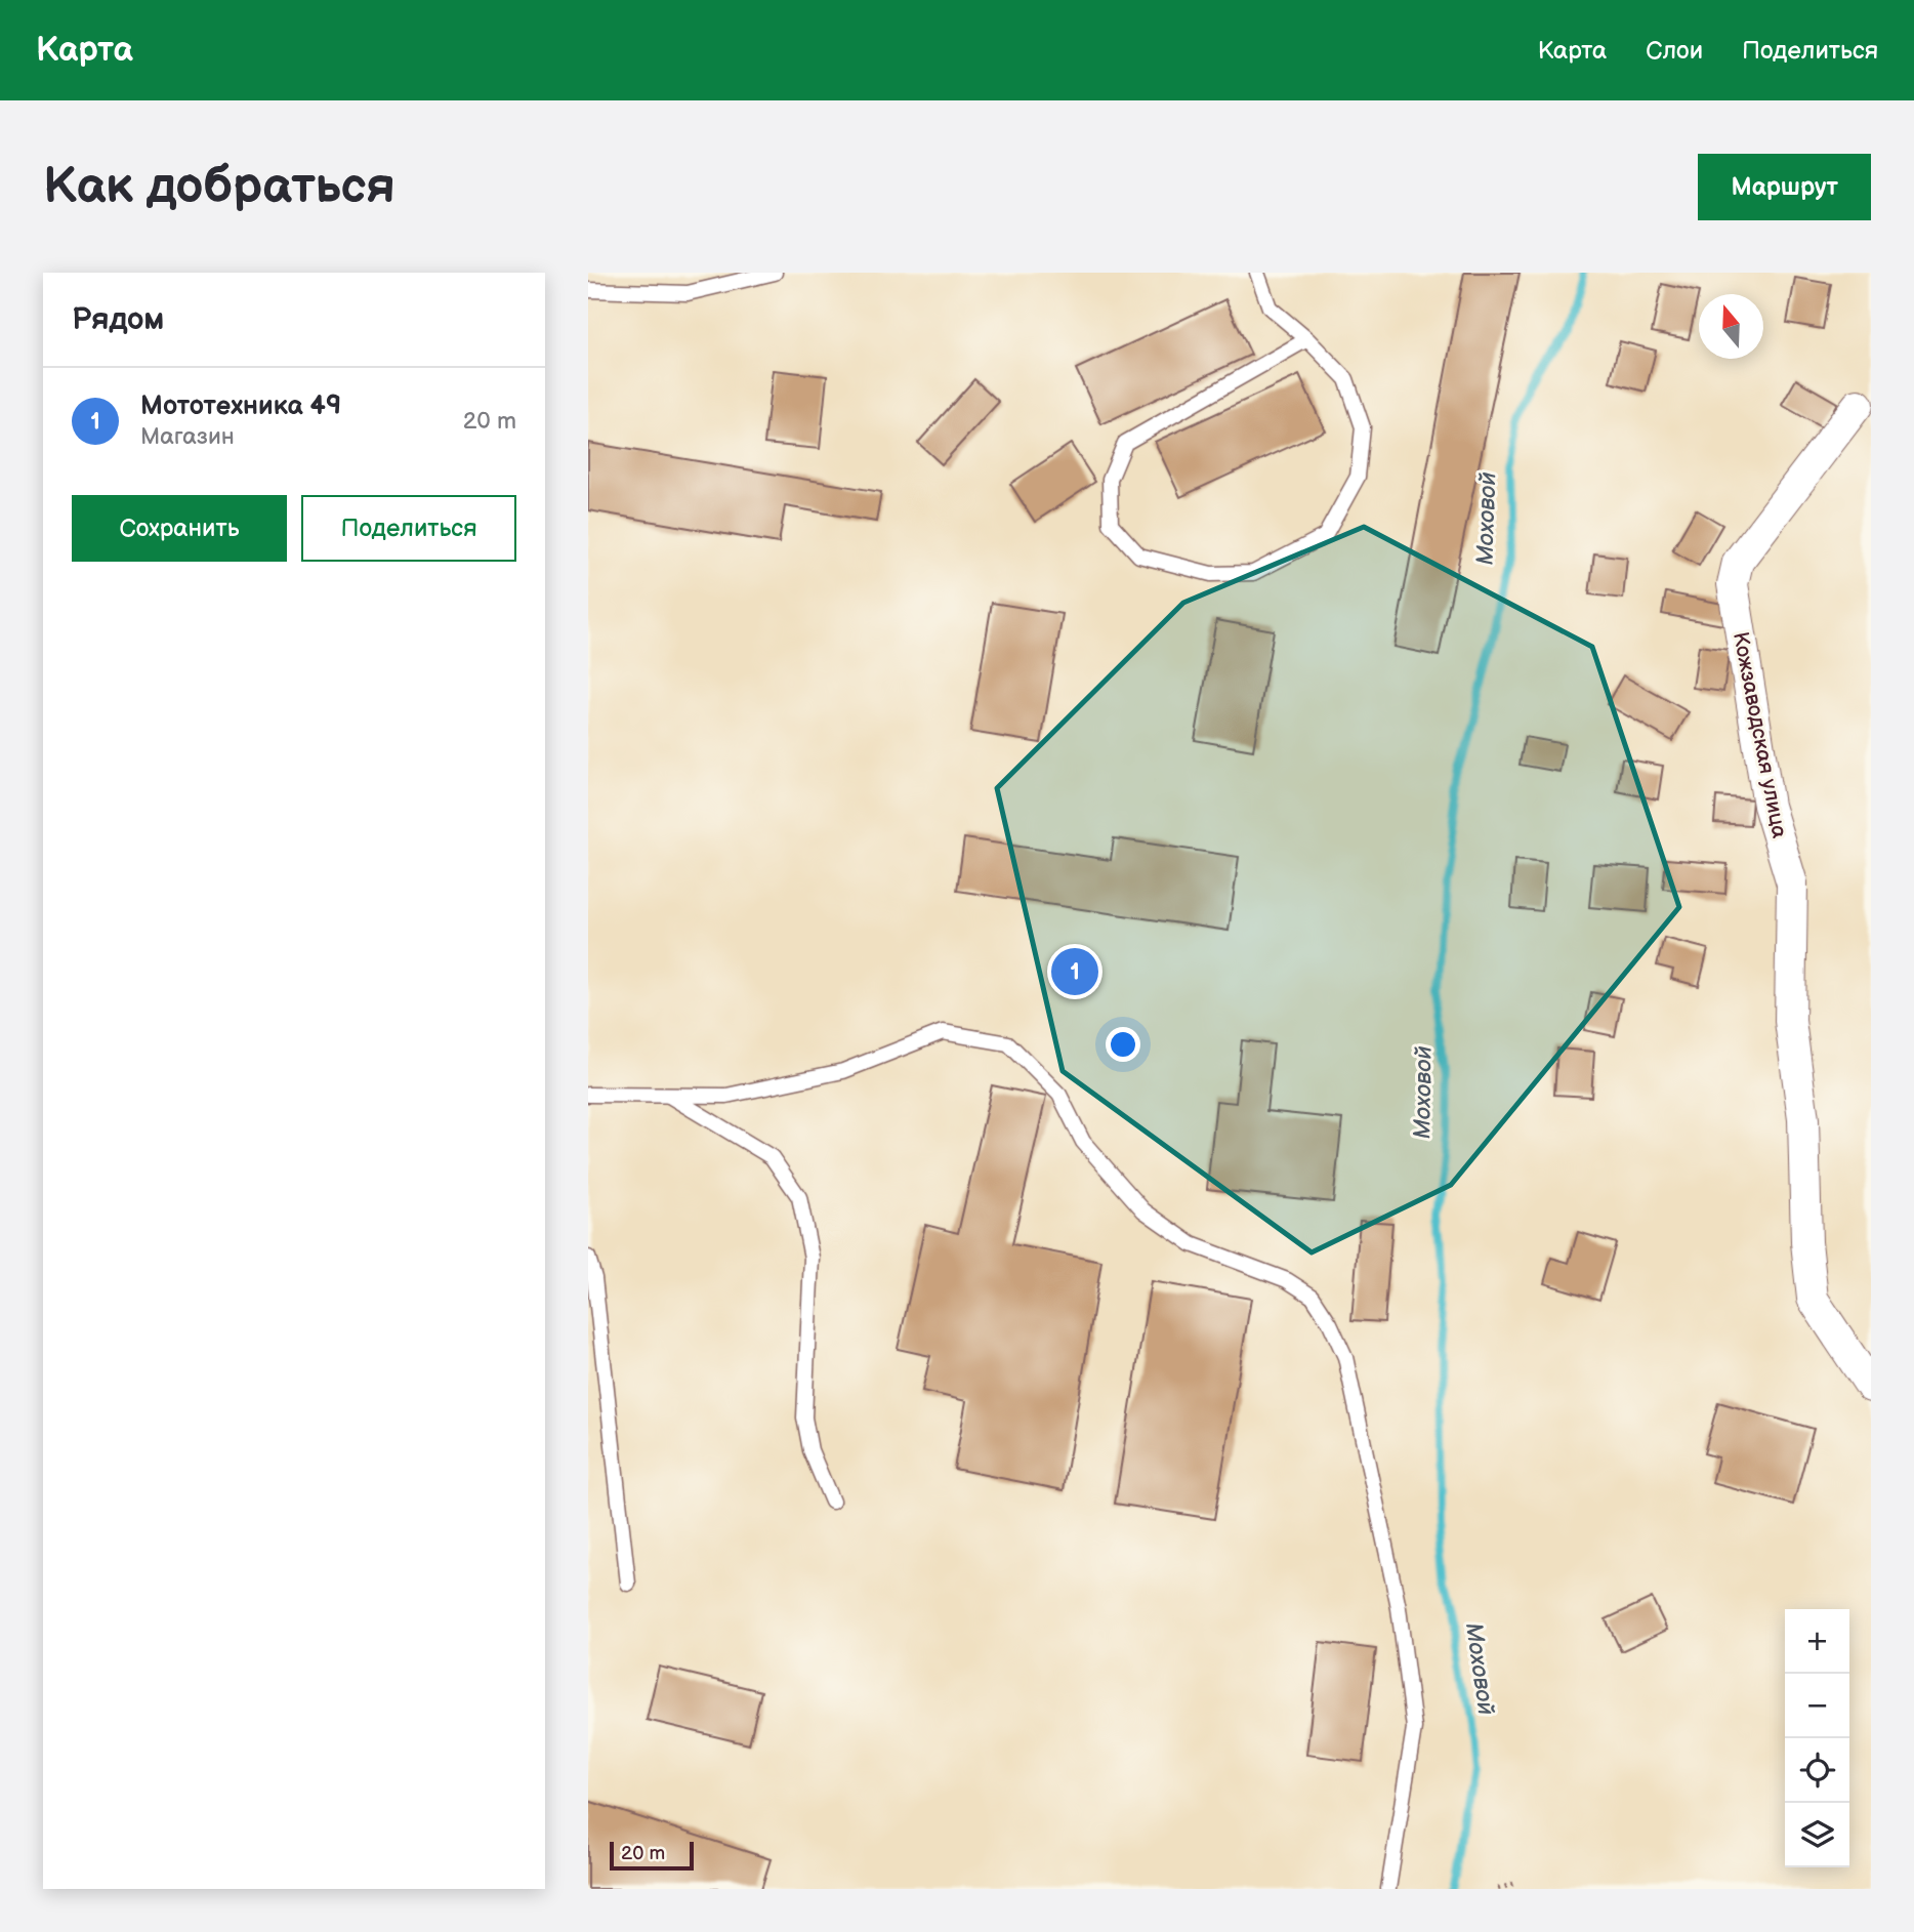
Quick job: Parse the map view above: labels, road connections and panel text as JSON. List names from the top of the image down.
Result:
{
  "streets": {
    "street": ["Кожзаводская улица"]
  },
  "water": ["Моховой"],
  "scale_bar": "20 m",
  "north": "top",
  "page": {
    "header": "Карта",
    "nav": ["Карта", "Слои", "Поделиться"],
    "buttons": [
      "Маршрут",
      ["Сохранить", "Поделиться"]
    ],
    "title": "Как добраться",
    "heading": "Рядом",
    "list": [
      {
        "mark": "1",
        "name": "Мототехника 49",
        "note": "Магазин",
        "value": "20 m"
      }
    ],
    "pins": "1",
    "map_buttons": ["+", "−"],
    "scale": "20 m"
  }
}
